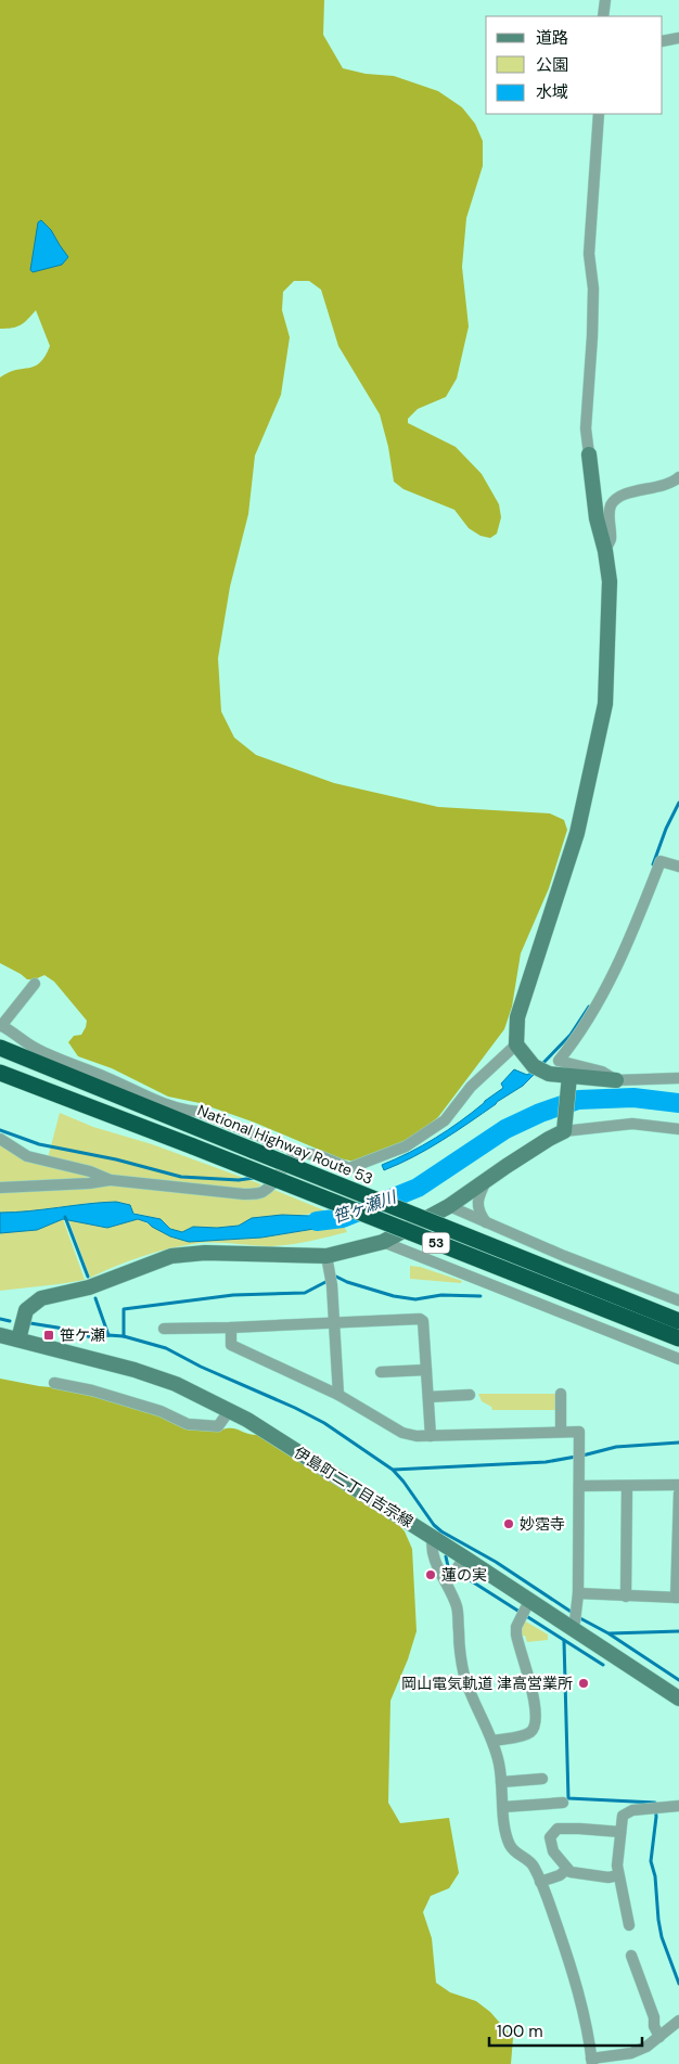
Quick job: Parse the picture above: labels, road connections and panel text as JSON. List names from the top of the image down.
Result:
{
  "streets": {
    "highway": ["National Highway Route 53", "53"],
    "street": ["伊島町二丁目吉宗線"]
  },
  "water": ["笹ヶ瀬川"],
  "places": {
    "transit": ["笹ケ瀬"],
    "other": ["妙霑寺", "蓮の実", "岡山電気軌道 津高営業所"]
  },
  "legend": ["道路", "公園", "水域"],
  "scale_bar": "100 m"
}
